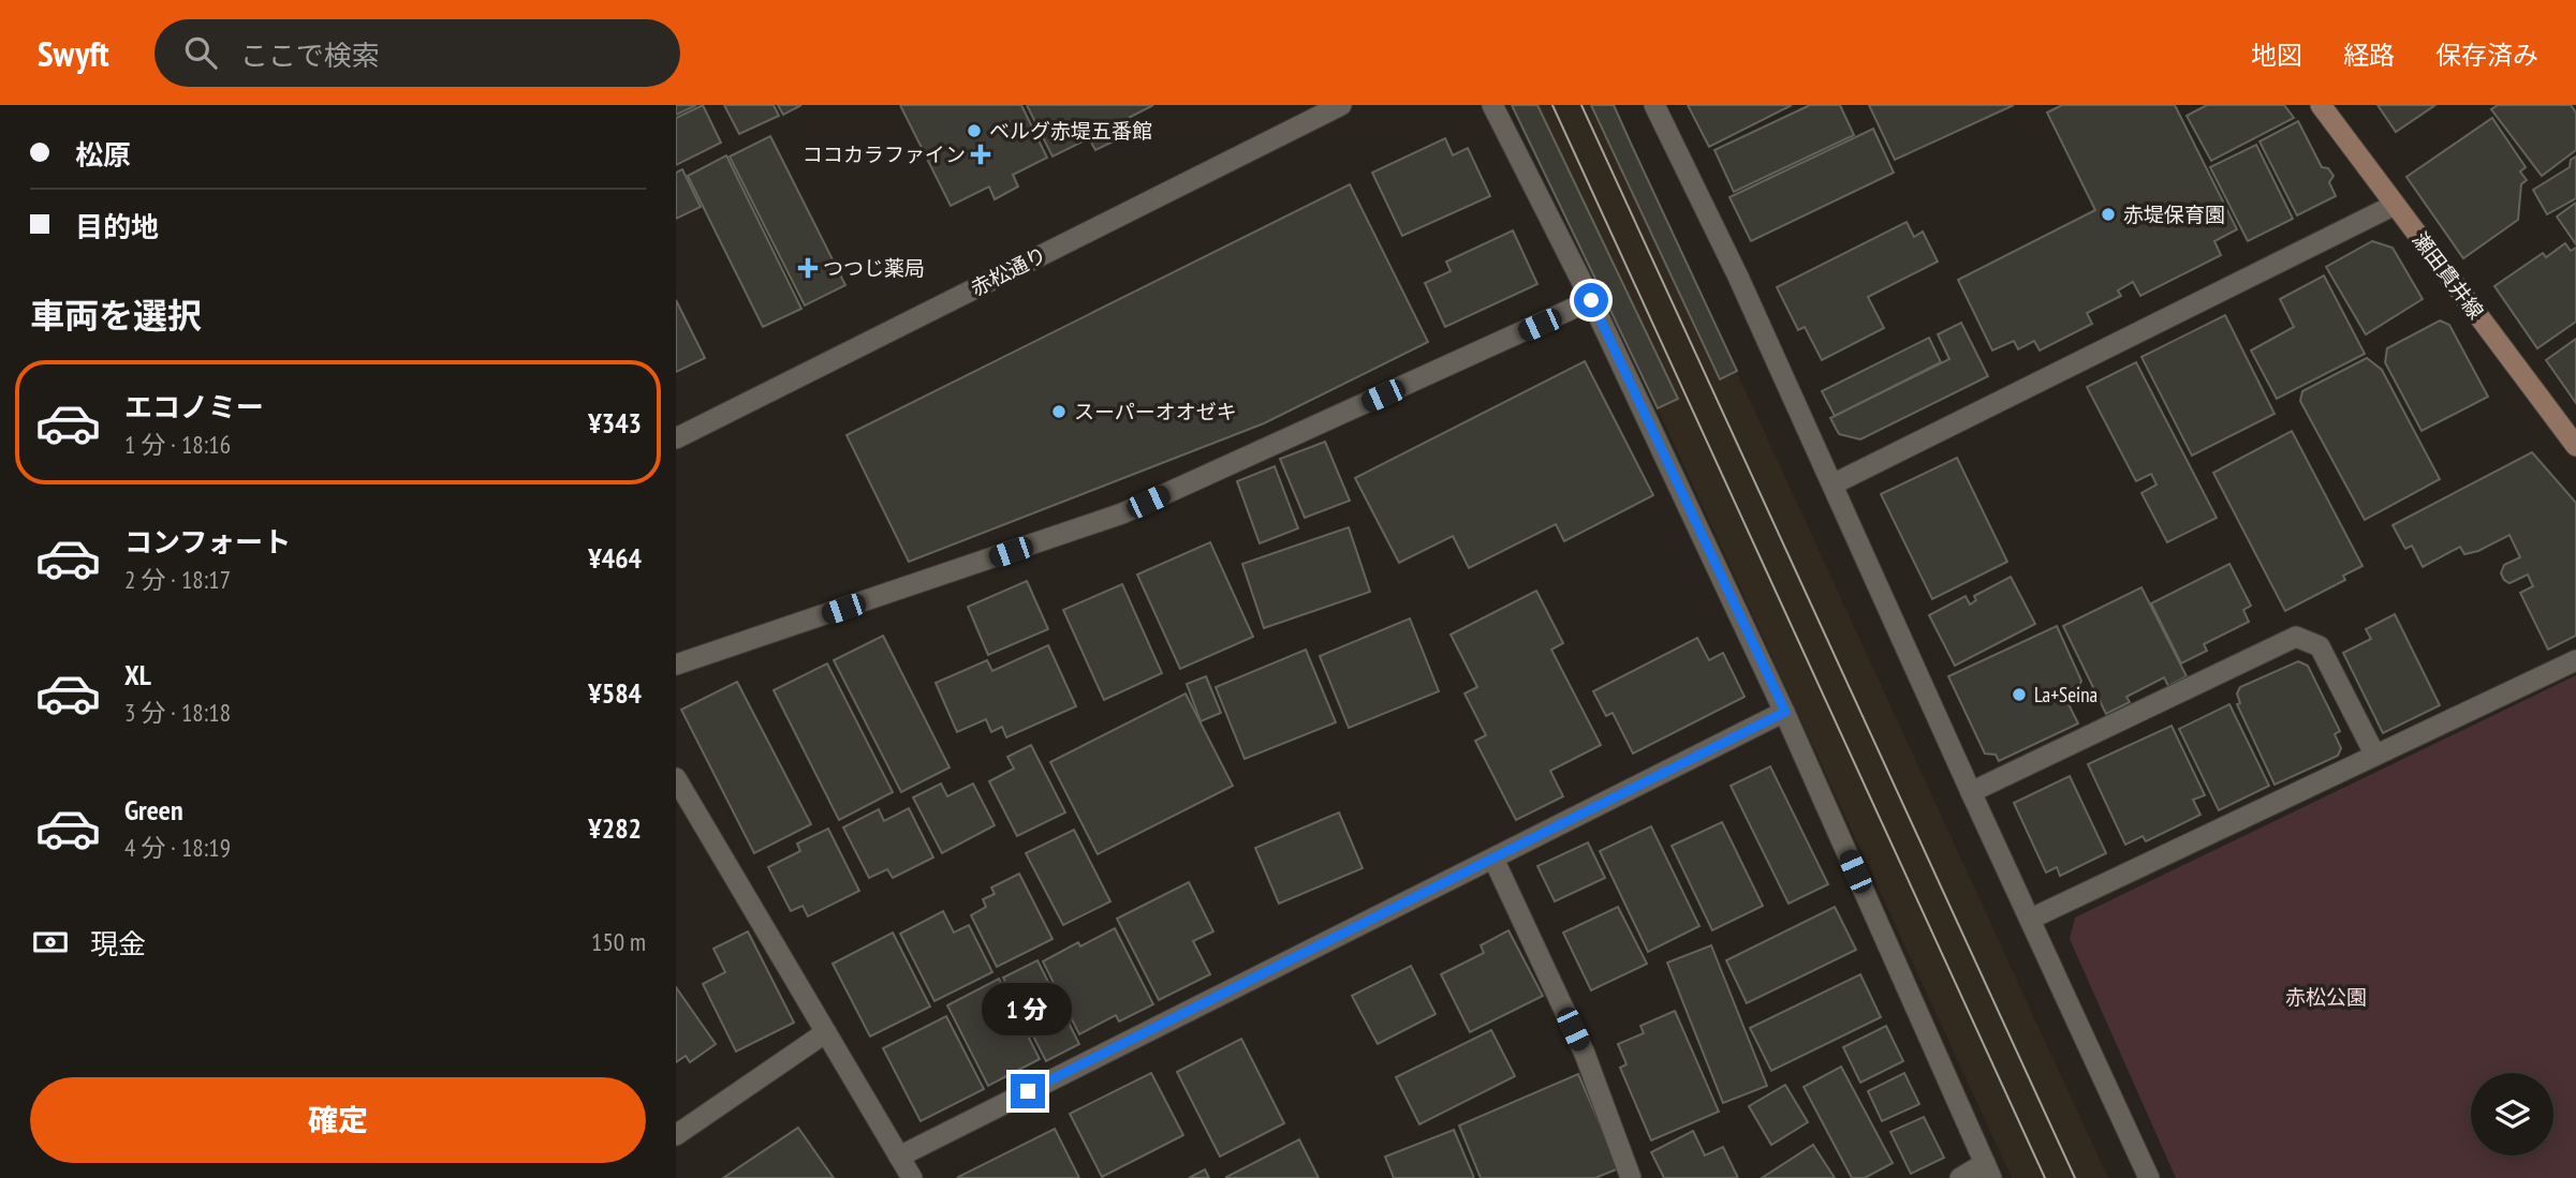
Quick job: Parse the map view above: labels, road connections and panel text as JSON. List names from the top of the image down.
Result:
{
  "streets": {
    "main road": ["瀬田貫井線"],
    "street": ["赤松通り"]
  },
  "parks": ["赤松公園"],
  "places": {
    "other": [
      "ベルグ赤堤五番館",
      "赤堤保育園",
      "スーパーオオゼキ",
      "La+Seina"
    ],
    "health": ["ココカラファイン", "つつじ薬局"]
  },
  "page": {
    "header": "Swyft",
    "search": "ここで検索",
    "nav": ["地図", "経路", "保存済み"],
    "banner": ["松原", "目的地"],
    "heading": "車両を選択",
    "list": [
      {
        "name": "エコノミー",
        "note": "1 分 · 18:16",
        "value": "¥343"
      },
      {
        "name": "コンフォート",
        "note": "2 分 · 18:17",
        "value": "¥464"
      },
      {
        "name": "XL",
        "note": "3 分 · 18:18",
        "value": "¥584"
      },
      {
        "name": "Green",
        "note": "4 分 · 18:19",
        "value": "¥282"
      }
    ],
    "pay": ["現金", "150 m"],
    "bubble": "1 分",
    "buttons": "確定"
  }
}
